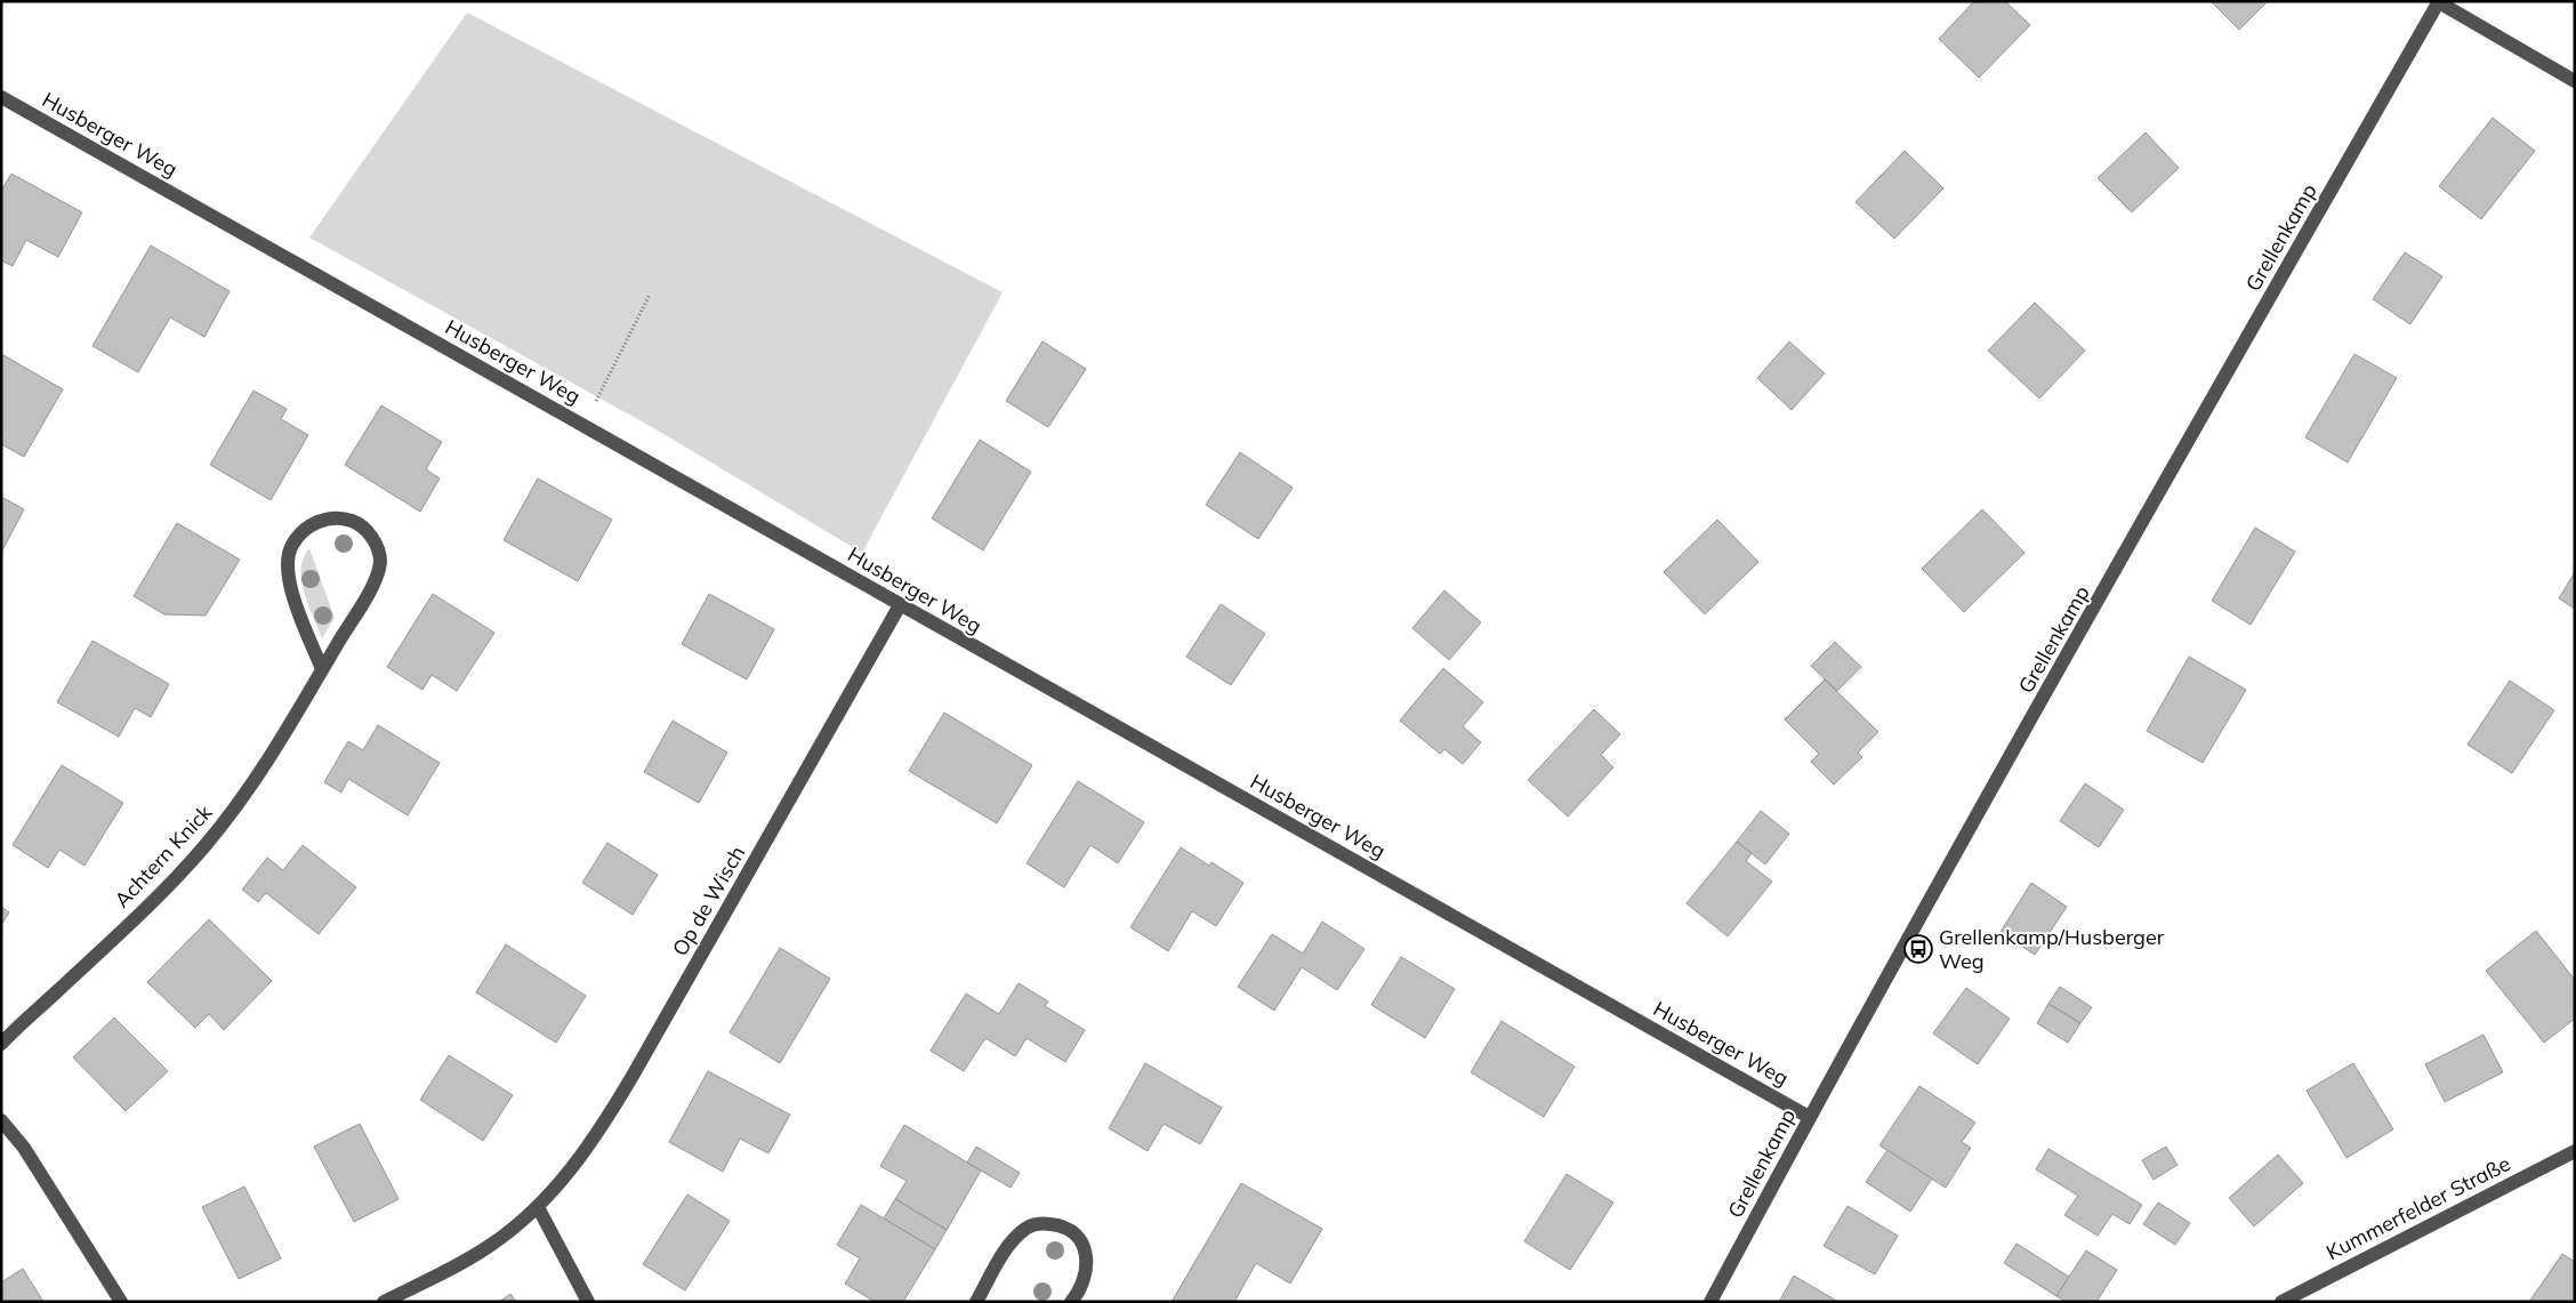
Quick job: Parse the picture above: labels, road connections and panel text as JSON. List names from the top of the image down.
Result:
{
  "streets": {
    "street": [
      "Husberger Weg",
      "Grellenkamp",
      "Achtern Knick",
      "Op de Wisch",
      "Kummerfelder Straße"
    ]
  },
  "crossings": [
    ["Husberger Weg", "Grellenkamp"],
    ["Husberger Weg", "Op de Wisch"]
  ],
  "places": {
    "bus stop": ["Grellenkamp/Husberger Weg"]
  }
}
